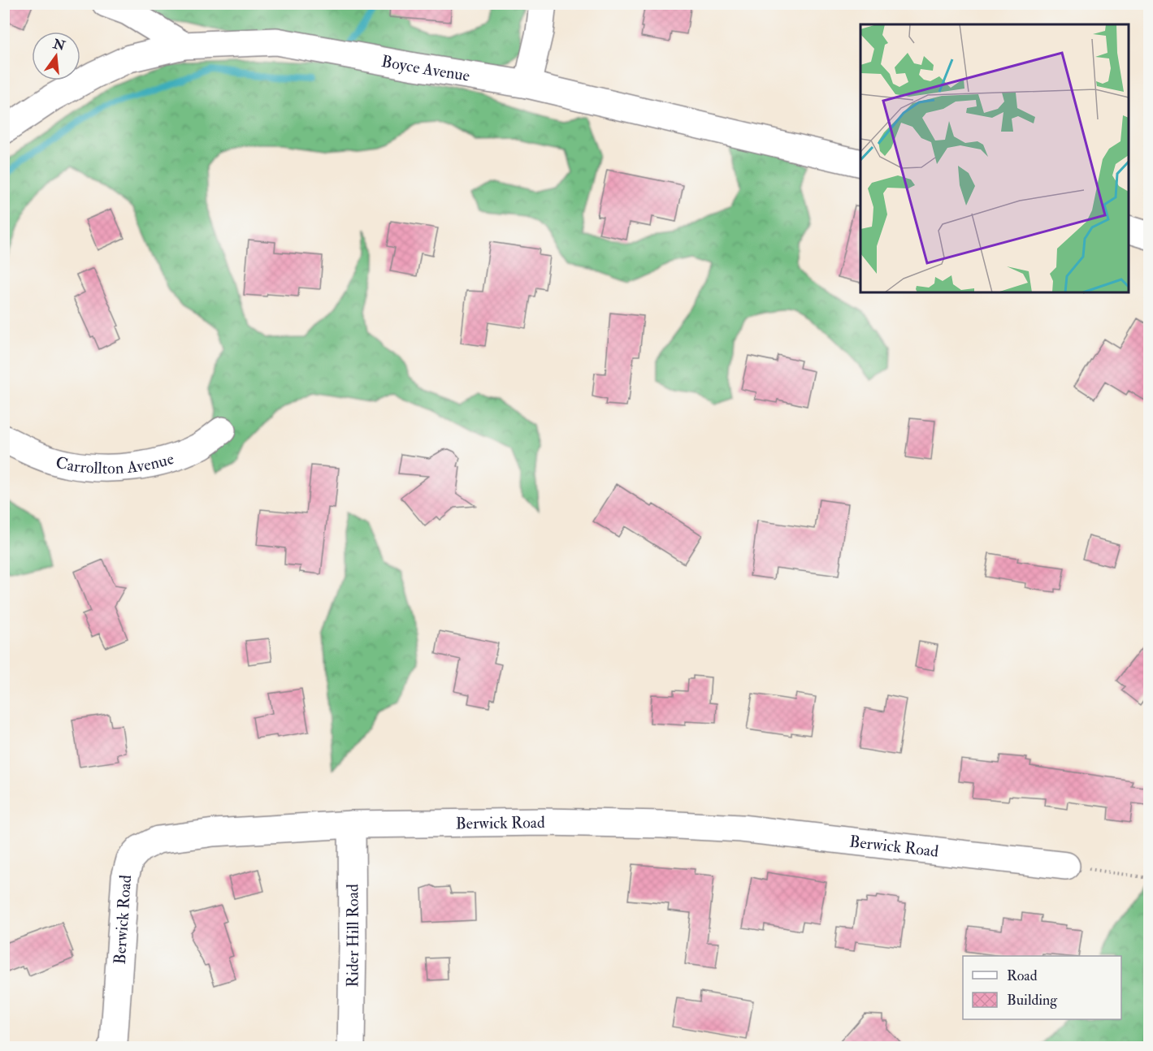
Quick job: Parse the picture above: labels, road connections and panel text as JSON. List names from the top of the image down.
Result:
{
  "streets": {
    "street": [
      "Boyce Avenue",
      "Carrollton Avenue",
      "Berwick Road",
      "Rider Hill Road"
    ]
  },
  "crossings": [
    ["Berwick Road", "Rider Hill Road"]
  ],
  "legend": ["Road", "Building"],
  "north": "top"
}
